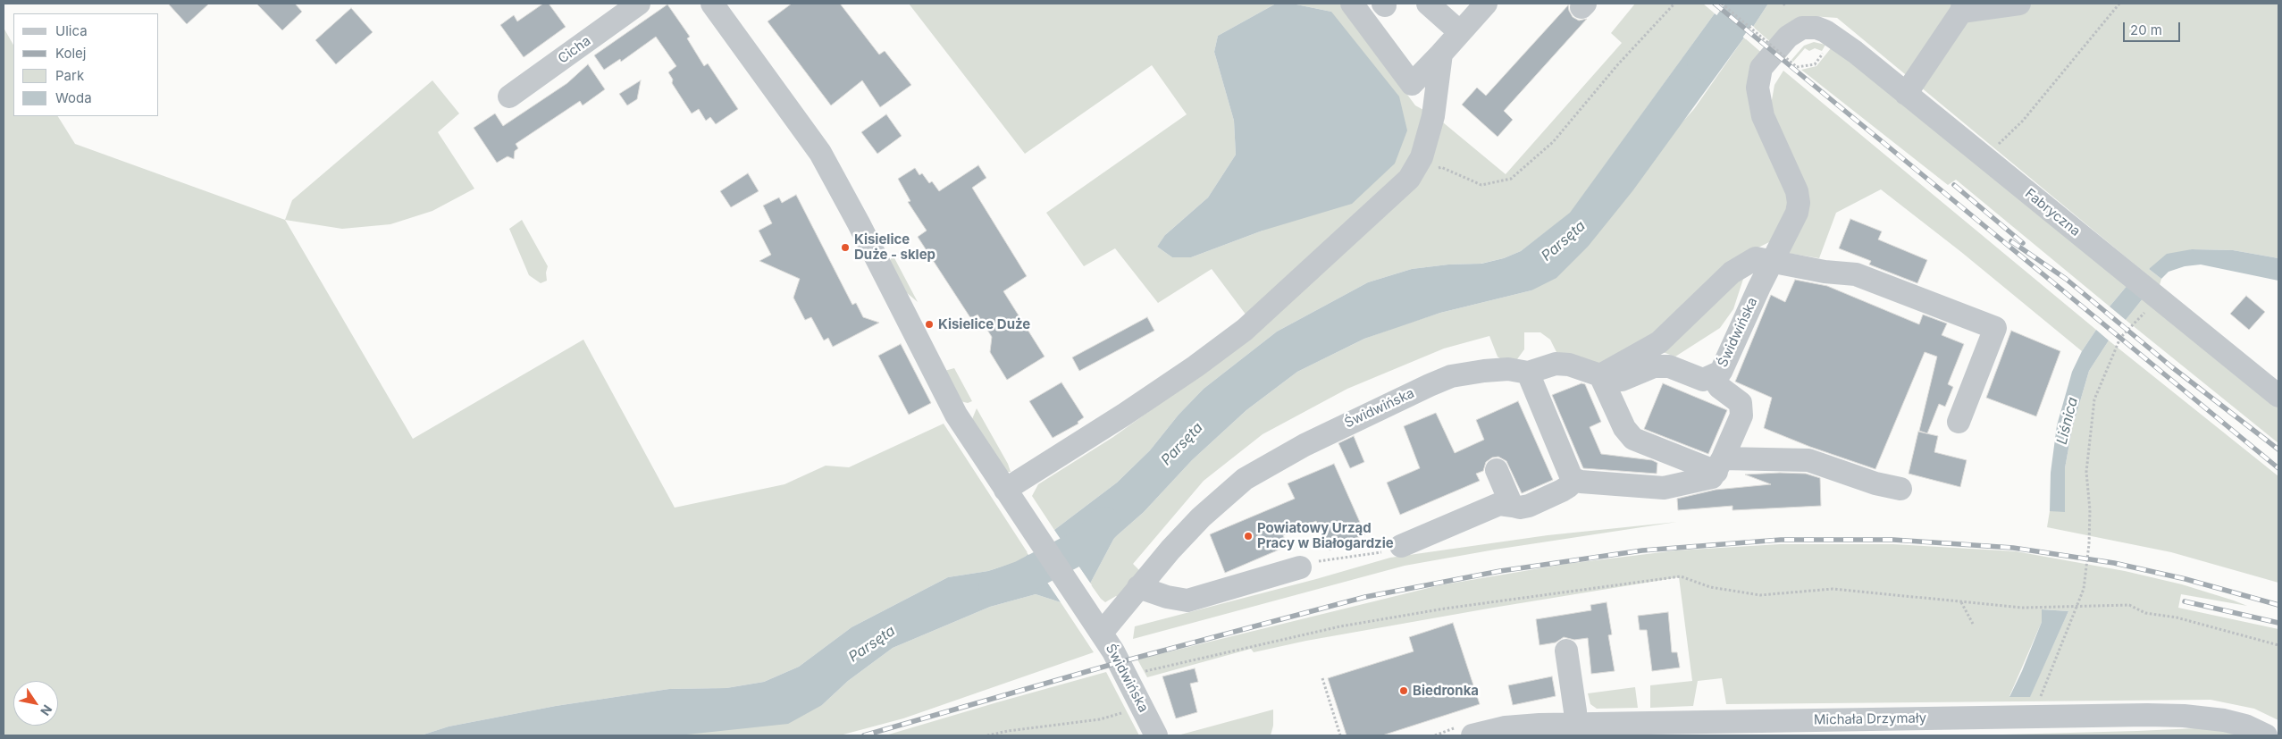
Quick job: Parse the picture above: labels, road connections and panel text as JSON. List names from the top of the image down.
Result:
{
  "streets": {
    "street": [
      "Cicha",
      "Fabryczna",
      "Świdwińska",
      "Michała Drzymały"
    ]
  },
  "crossings": [
    ["Fabryczna", "Świdwińska"]
  ],
  "water": ["Parsęta", "Liśnica"],
  "places": [
    "Kisielice Duże - sklep",
    "Kisielice Duże",
    "Powiatowy Urząd Pracy w Białogardzie",
    "Biedronka"
  ],
  "legend": [
    "Ulica",
    "Kolej",
    "Park",
    "Woda"
  ],
  "scale_bar": "20 m",
  "north": "bottom right"
}
